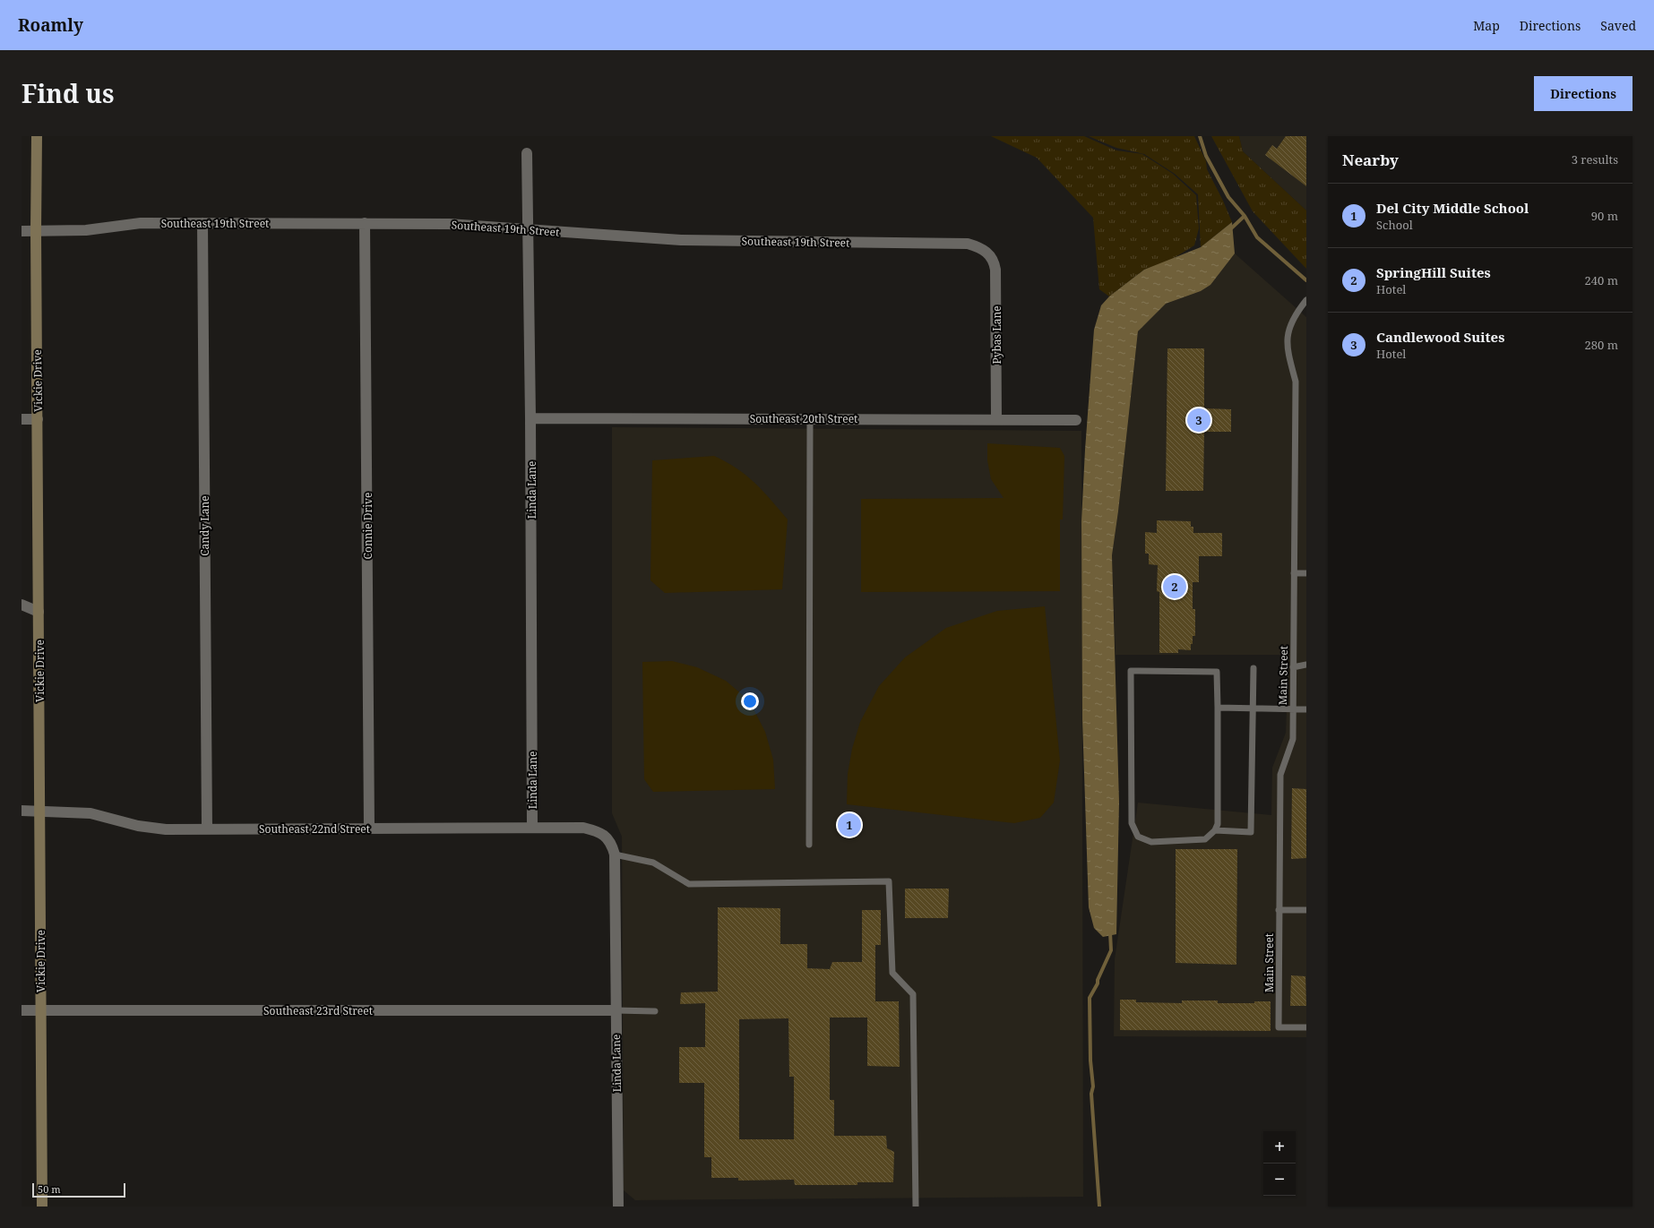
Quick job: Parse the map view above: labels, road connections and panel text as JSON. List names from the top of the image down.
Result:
{
  "streets": {
    "street": [
      "Southeast 19th Street",
      "Pybas Lane",
      "Vickie Drive",
      "Southeast 20th Street",
      "Linda Lane",
      "Candy Lane",
      "Connie Drive",
      "Southeast 22nd Street",
      "Southeast 23rd Street"
    ],
    "lane": ["Main Street"]
  },
  "crossings": [
    ["Southeast 19th Street", "Pybas Lane"],
    ["Southeast 19th Street", "Vickie Drive"],
    ["Southeast 19th Street", "Linda Lane"],
    ["Southeast 19th Street", "Candy Lane"],
    ["Southeast 19th Street", "Connie Drive"],
    ["Pybas Lane", "Southeast 20th Street"],
    ["Vickie Drive", "Southeast 22nd Street"],
    ["Vickie Drive", "Southeast 23rd Street"],
    ["Southeast 20th Street", "Linda Lane"],
    ["Linda Lane", "Southeast 22nd Street"],
    ["Linda Lane", "Southeast 23rd Street"],
    ["Candy Lane", "Southeast 22nd Street"],
    ["Connie Drive", "Southeast 22nd Street"]
  ],
  "scale_bar": "50 m",
  "page": {
    "header": "Roamly",
    "nav": ["Map", "Directions", "Saved"],
    "title": "Find us",
    "buttons": "Directions",
    "heading": ["Nearby", "3 results"],
    "list": [
      {
        "mark": "1",
        "name": "Del City Middle School",
        "note": "School",
        "value": "90 m"
      },
      {
        "mark": "2",
        "name": "SpringHill Suites",
        "note": "Hotel",
        "value": "240 m"
      },
      {
        "mark": "3",
        "name": "Candlewood Suites",
        "note": "Hotel",
        "value": "280 m"
      }
    ],
    "pins": ["3", "2", "1"],
    "map_buttons": ["+", "−"],
    "scale": "50 m"
  }
}
